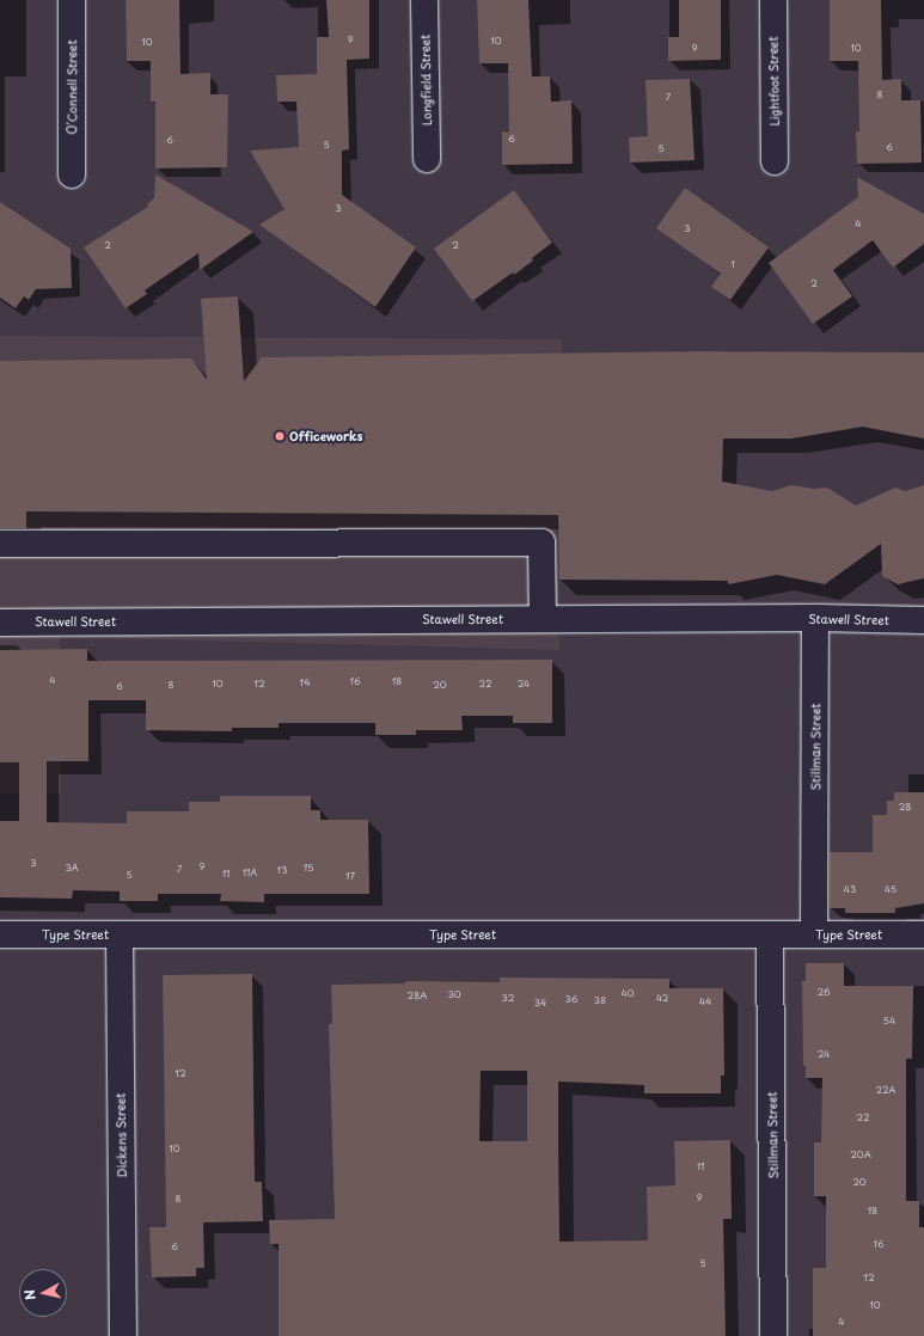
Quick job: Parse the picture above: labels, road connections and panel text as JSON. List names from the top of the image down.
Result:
{
  "streets": {
    "street": [
      "Longfield Street",
      "Lightfoot Street",
      "O'Connell Street",
      "Stawell Street",
      "Stillman Street",
      "Type Street",
      "Dickens Street"
    ]
  },
  "crossings": [
    ["Stawell Street", "Stillman Street"],
    ["Stillman Street", "Type Street"],
    ["Type Street", "Dickens Street"]
  ],
  "places": ["Officeworks"],
  "house_numbers": [
    "9",
    "10",
    "10",
    "9",
    "10",
    "8",
    "7",
    "6",
    "6",
    "5",
    "6",
    "5",
    "3",
    "4",
    "3",
    "2",
    "2",
    "1",
    "2",
    "4",
    "16",
    "18",
    "14",
    "10",
    "12",
    "22",
    "24",
    "8",
    "20",
    "6",
    "28",
    "3",
    "9",
    "3A",
    "15",
    "7",
    "13",
    "11A",
    "11",
    "5",
    "17",
    "43",
    "45",
    "26",
    "40",
    "30",
    "28A",
    "32",
    "42",
    "36",
    "38",
    "44",
    "34",
    "54",
    "24",
    "12",
    "22A",
    "22",
    "10",
    "20A",
    "11",
    "20",
    "9",
    "8",
    "18",
    "16",
    "6",
    "5",
    "12",
    "10",
    "4"
  ],
  "north": "left"
}
